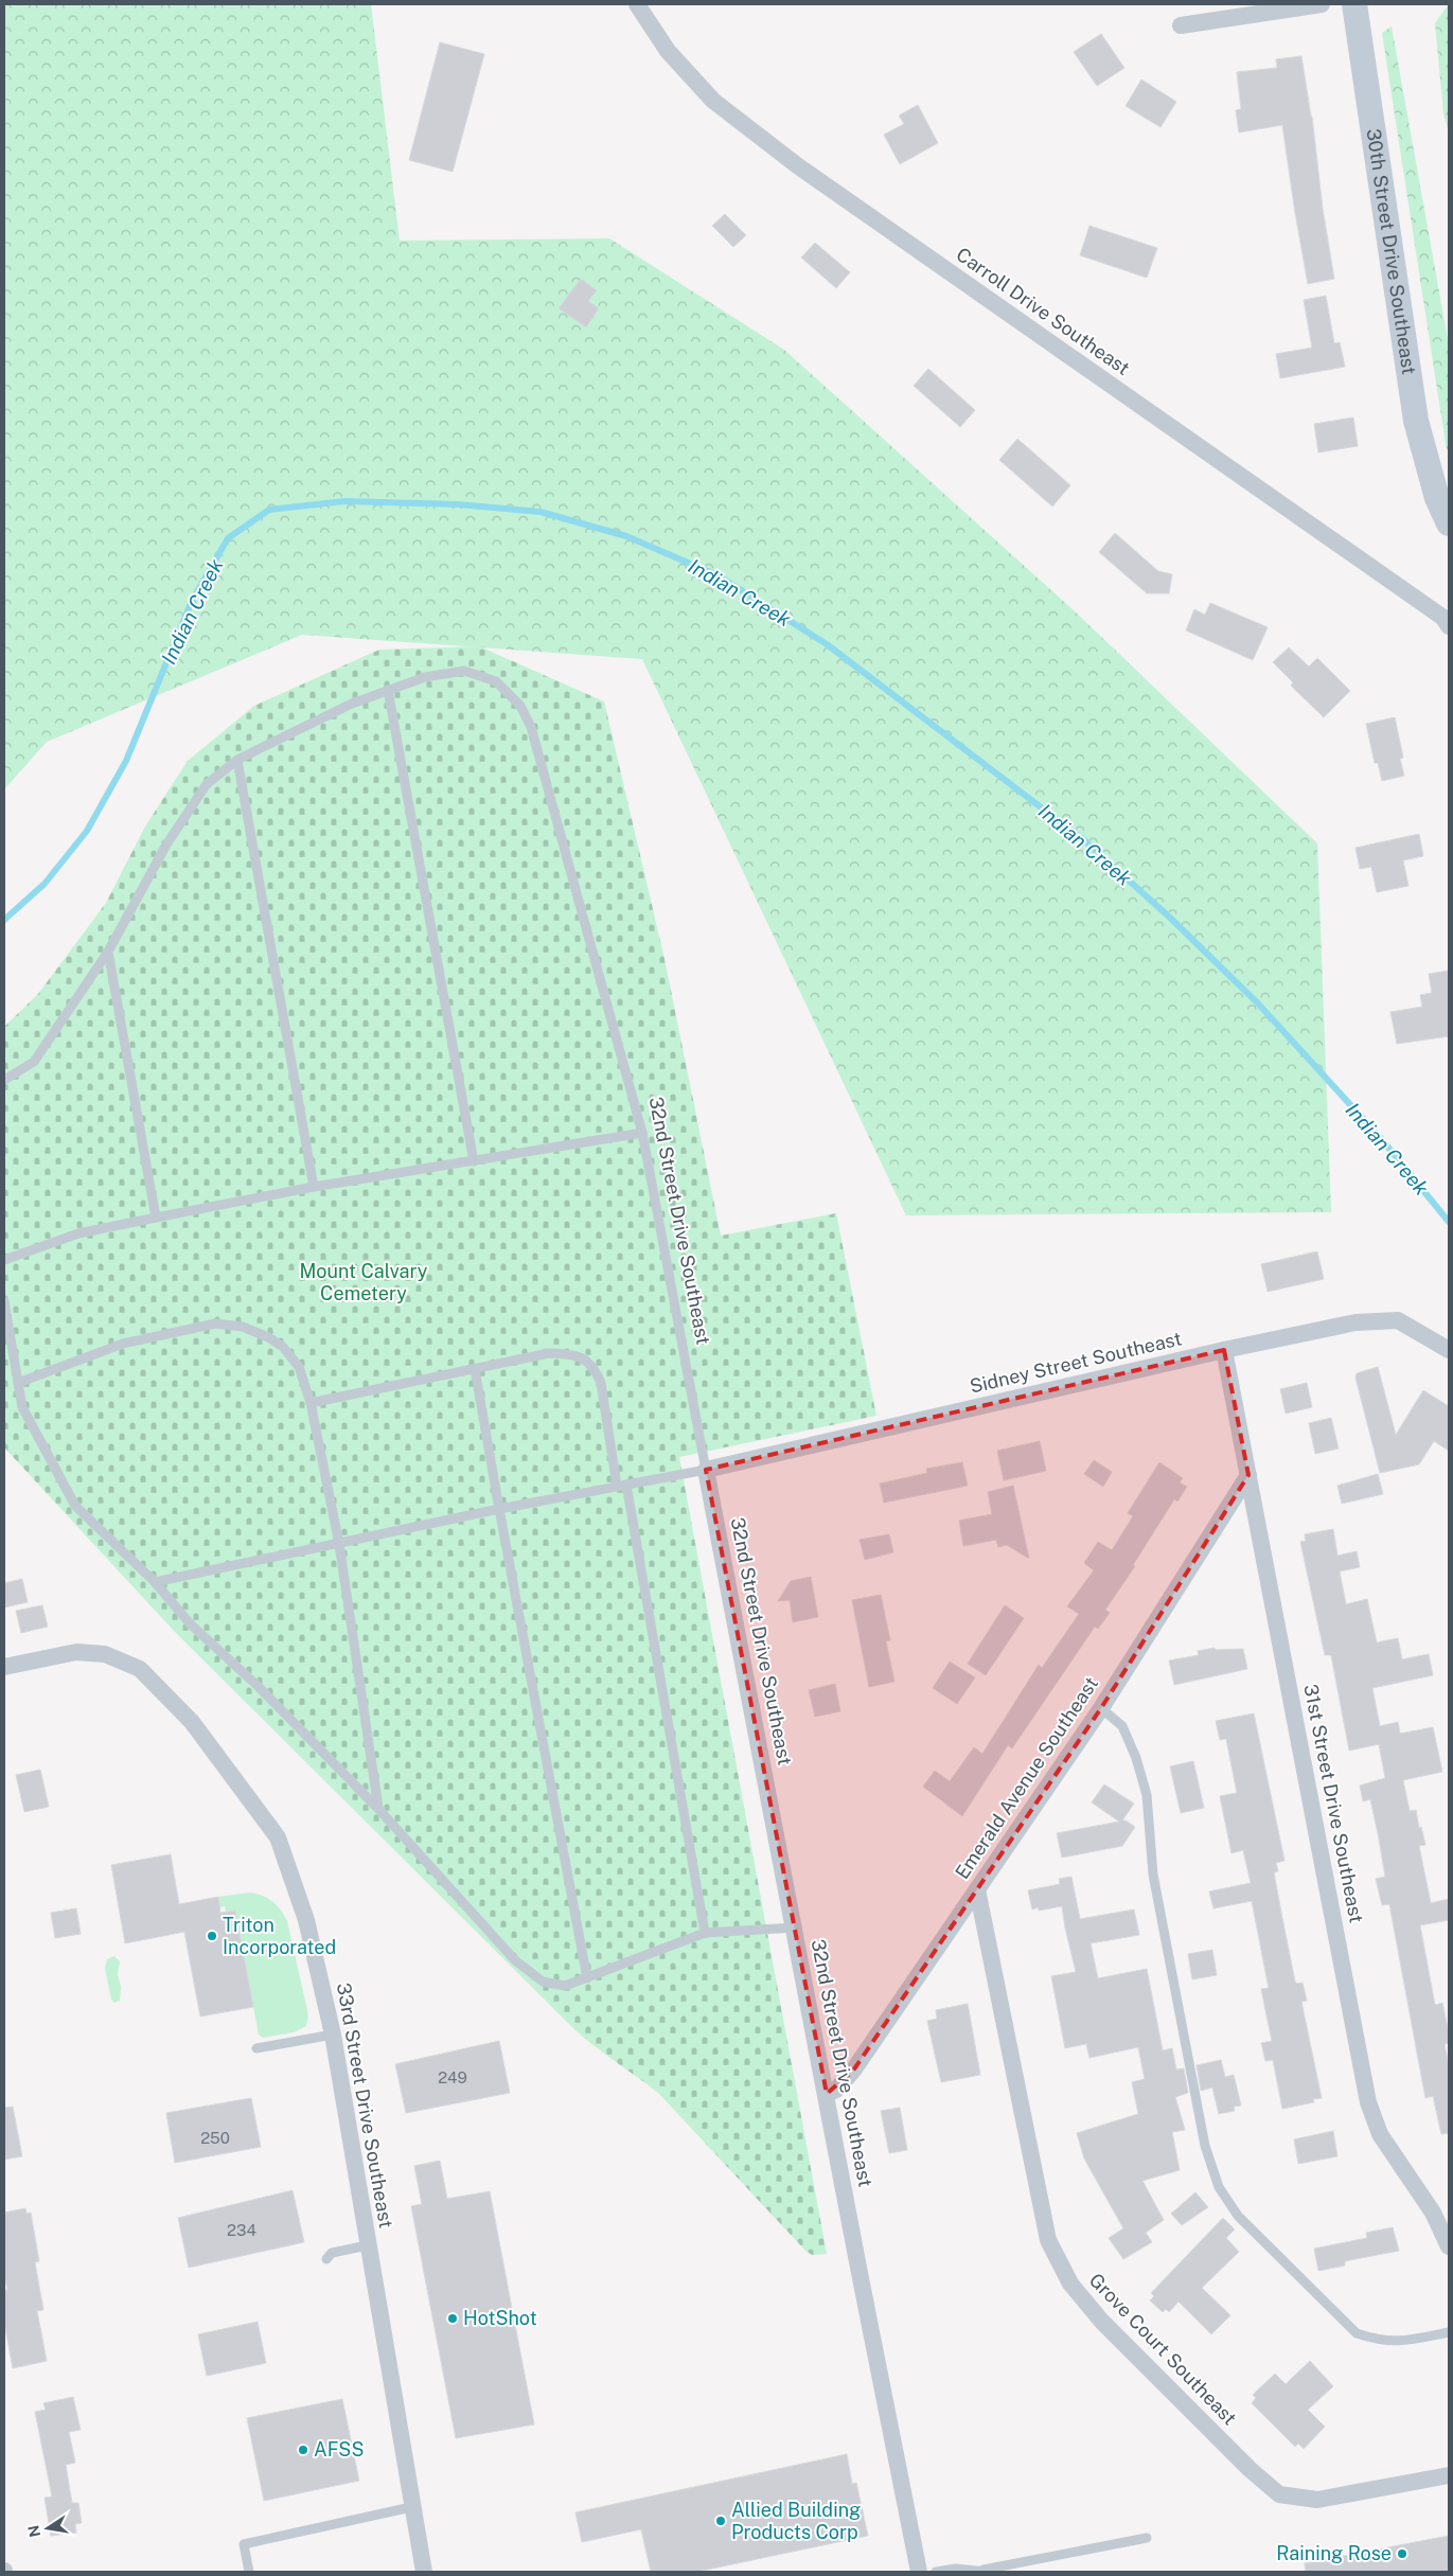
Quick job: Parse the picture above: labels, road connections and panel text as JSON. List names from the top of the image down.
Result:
{
  "streets": {
    "main road": ["30th Street Drive Southeast"],
    "street": [
      "Carroll Drive Southeast",
      "32nd Street Drive Southeast",
      "Sidney Street Southeast",
      "Emerald Avenue Southeast",
      "31st Street Drive Southeast",
      "33rd Street Drive Southeast",
      "Grove Court Southeast"
    ]
  },
  "crossings": [
    ["32nd Street Drive Southeast", "Sidney Street Southeast"],
    ["32nd Street Drive Southeast", "Emerald Avenue Southeast"],
    ["Sidney Street Southeast", "31st Street Drive Southeast"],
    ["Emerald Avenue Southeast", "31st Street Drive Southeast"],
    ["Emerald Avenue Southeast", "Grove Court Southeast"]
  ],
  "water": ["Indian Creek"],
  "parks": ["Mount Calvary Cemetery"],
  "places": [
    "Triton Incorporated",
    "HotShot",
    "AFSS",
    "Allied Building Products Corp",
    "Raining Rose"
  ],
  "house_numbers": ["249", "250", "234"],
  "north": "left"
}
